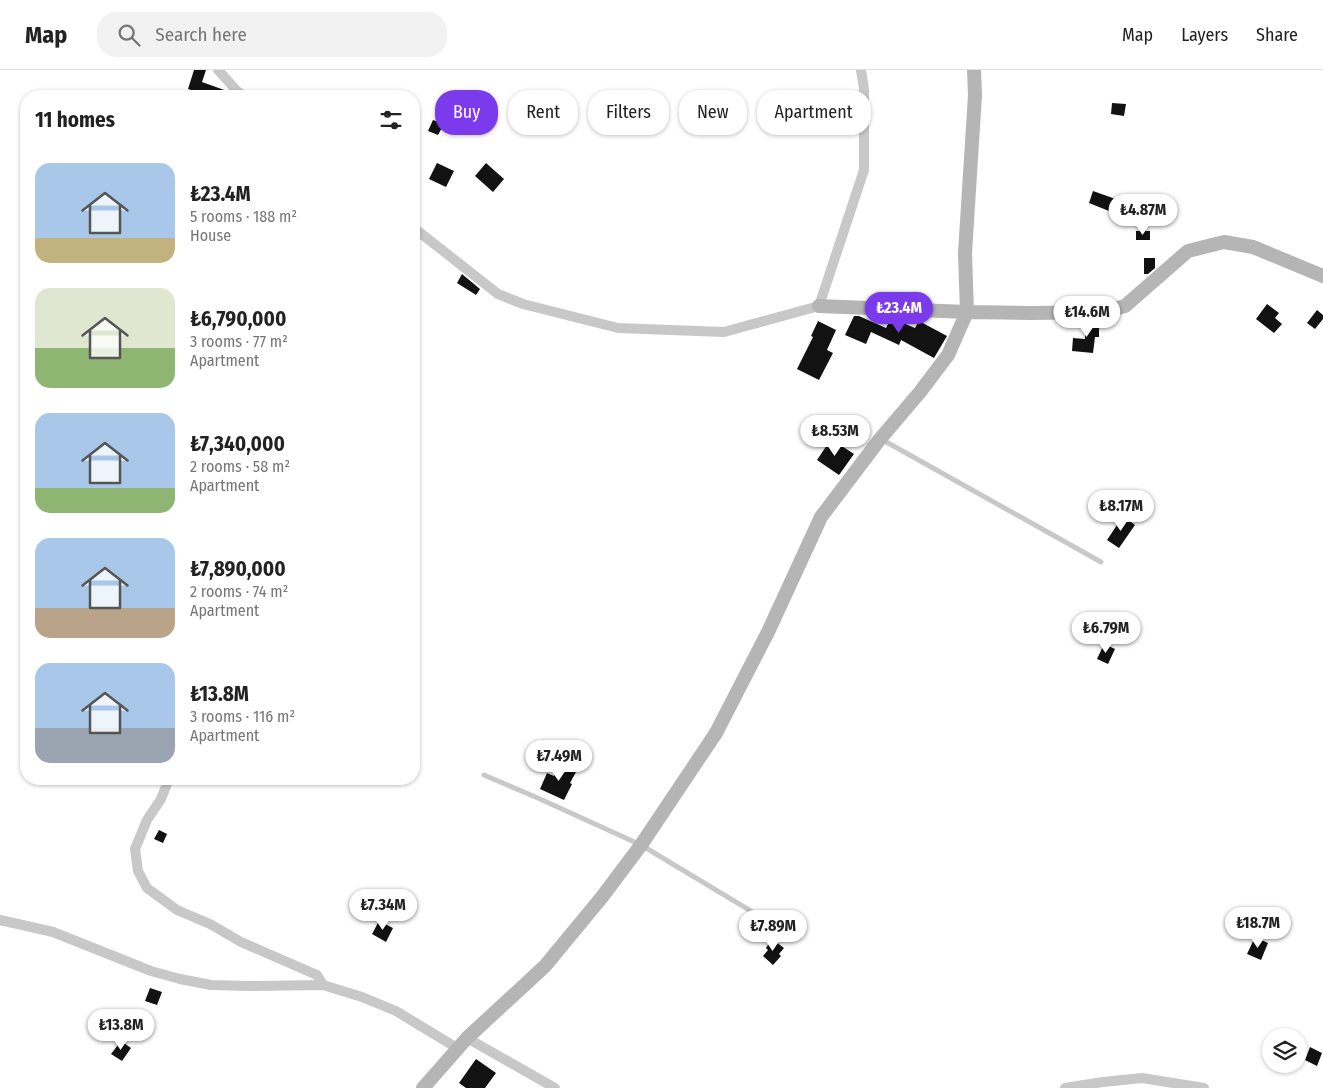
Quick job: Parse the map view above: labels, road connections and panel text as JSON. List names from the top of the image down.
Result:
{
  "page": {
    "header": "Map",
    "search": "Search here",
    "nav": ["Map", "Layers", "Share"],
    "chip": [
      "Buy",
      "Rent",
      "Filters",
      "New",
      "Apartment"
    ],
    "heading": "11 homes",
    "list": [
      {
        "name": "₺23.4M",
        "note": "5 rooms · 188 m² · House"
      },
      {
        "name": "₺6,790,000",
        "note": "3 rooms · 77 m² · Apartment"
      },
      {
        "name": "₺7,340,000",
        "note": "2 rooms · 58 m² · Apartment"
      },
      {
        "name": "₺7,890,000",
        "note": "2 rooms · 74 m² · Apartment"
      },
      {
        "name": "₺13.8M",
        "note": "3 rooms · 116 m² · Apartment"
      }
    ],
    "price": [
      "₺4.87M",
      "₺23.4M",
      "₺14.6M",
      "₺8.53M",
      "₺8.17M",
      "₺6.79M",
      "₺7.49M",
      "₺7.34M",
      "₺18.7M",
      "₺7.89M",
      "₺13.8M"
    ]
  }
}
